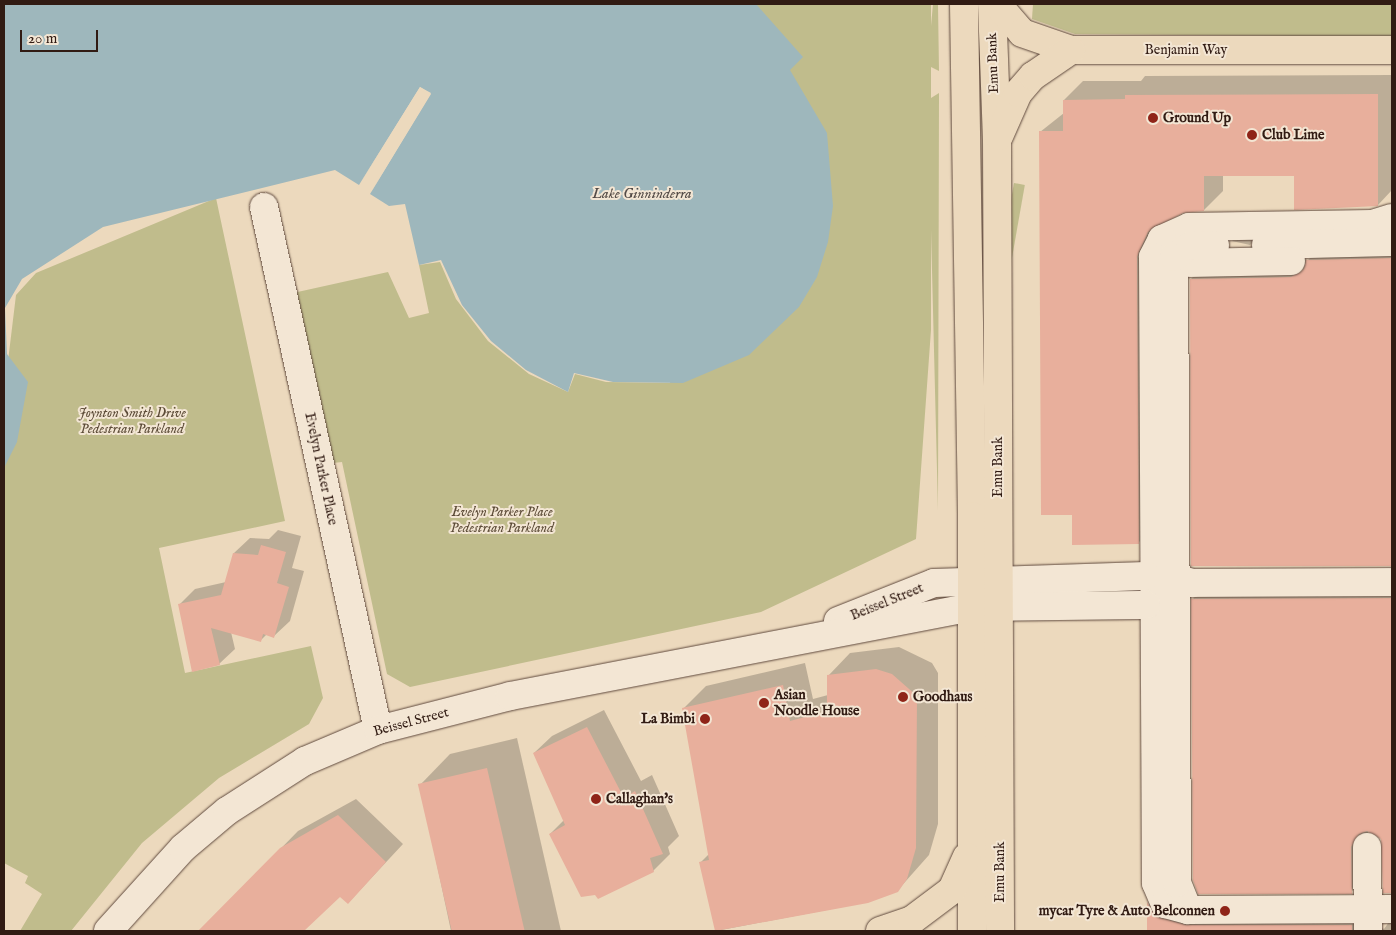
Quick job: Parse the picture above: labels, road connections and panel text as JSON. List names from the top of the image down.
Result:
{
  "streets": {
    "main road": ["Benjamin Way", "Emu Bank"],
    "street": ["Evelyn Parker Place", "Beissel Street"]
  },
  "crossings": [
    ["Emu Bank", "Beissel Street"],
    ["Evelyn Parker Place", "Beissel Street"]
  ],
  "water": ["Lake Ginninderra"],
  "parks": ["Joynton Smith Drive Pedestrian Parkland", "Evelyn Parker Place Pedestrian Parkland"],
  "places": [
    "Ground Up",
    "Club Lime",
    "Goodhaus",
    "Asian Noodle House",
    "La Bimbi",
    "Callaghan's",
    "mycar Tyre & Auto Belconnen"
  ],
  "scale_bar": "20 m"
}
